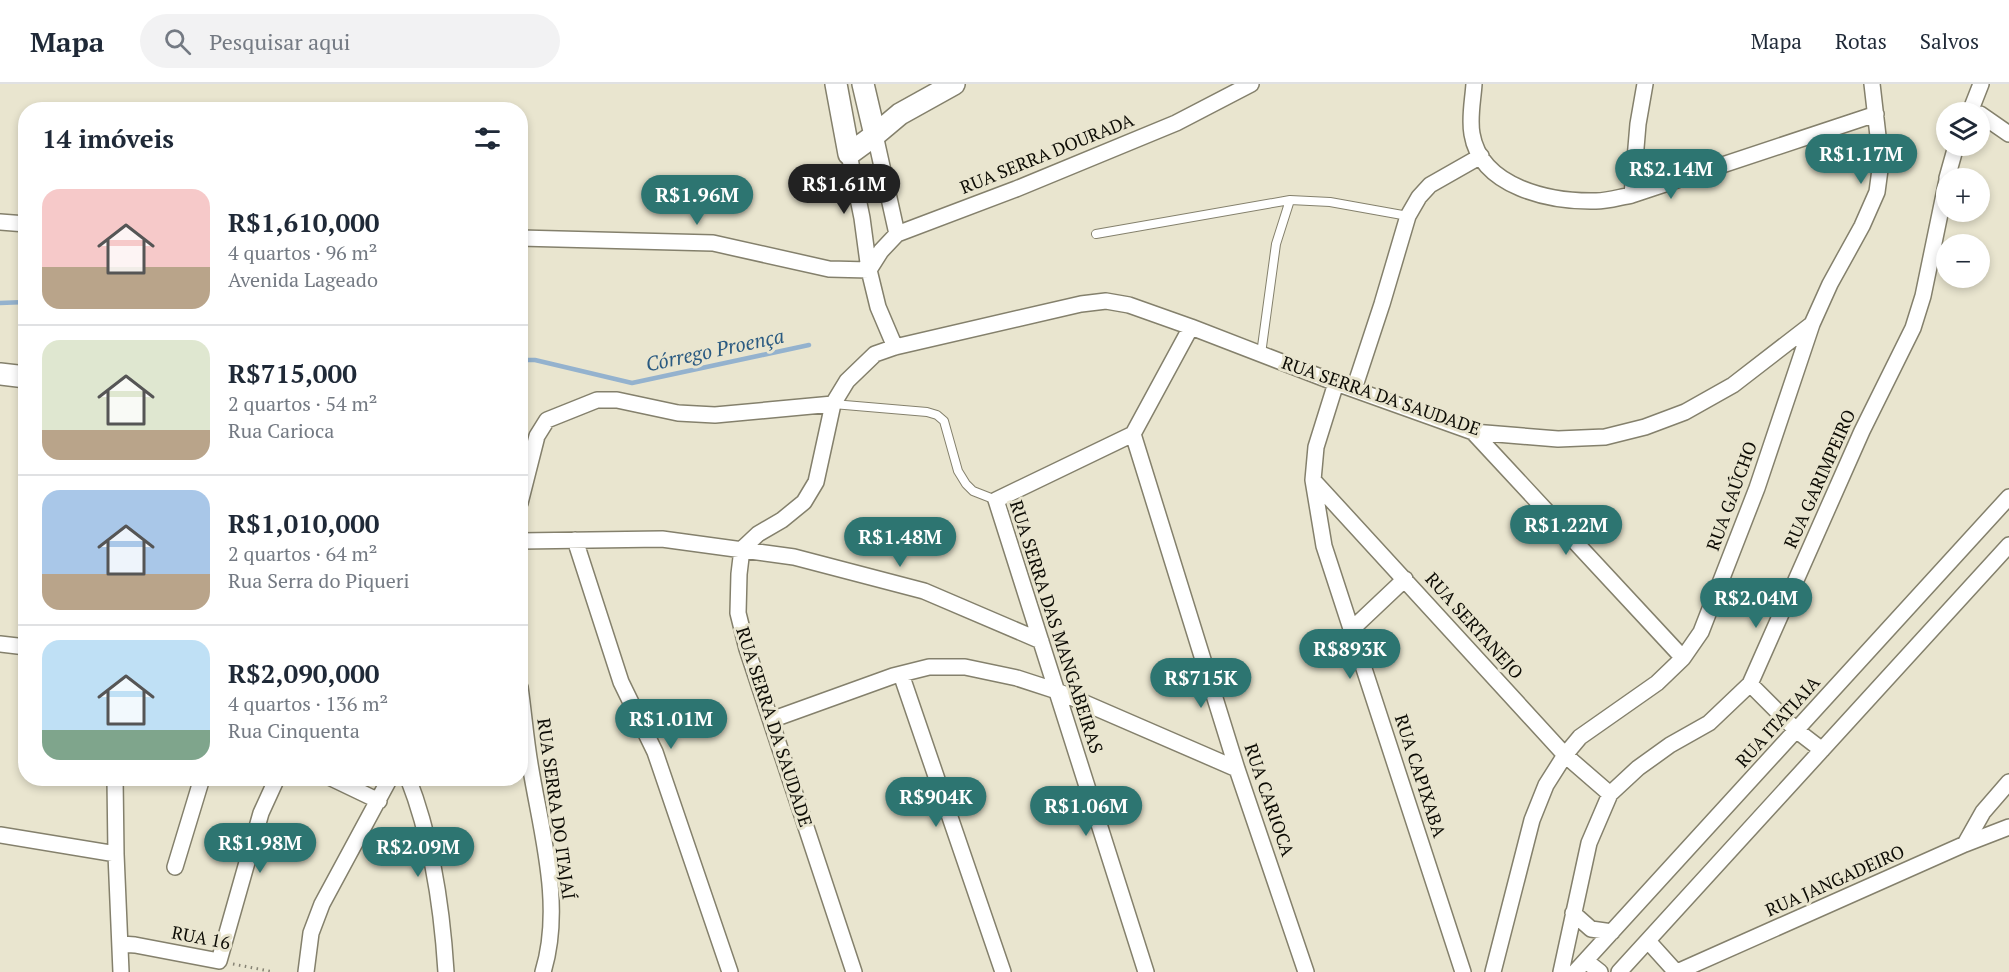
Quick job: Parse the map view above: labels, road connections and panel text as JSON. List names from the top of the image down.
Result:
{
  "streets": {
    "street": [
      "RUA SERRA DOURADA",
      "RUA SERRA DA SAUDADE",
      "RUA GARIMPEIRO",
      "RUA GAÚCHO",
      "RUA SERTANEJO",
      "RUA SERRA DAS MANGABEIRAS",
      "RUA ITATIAIA",
      "RUA CAPIXABA",
      "RUA CARIOCA",
      "RUA SERRA DO ITAJAÍ",
      "RUA JANGADEIRO",
      "RUA 16"
    ]
  },
  "crossings": [
    ["RUA SERRA DA SAUDADE", "RUA GAÚCHO"],
    ["RUA SERRA DA SAUDADE", "RUA CAPIXABA"],
    ["RUA GARIMPEIRO", "RUA SERTANEJO"],
    ["RUA GAÚCHO", "RUA SERTANEJO"],
    ["RUA SERTANEJO", "RUA CAPIXABA"]
  ],
  "water": ["Córrego Proença"],
  "page": {
    "header": "Mapa",
    "search": "Pesquisar aqui",
    "nav": ["Mapa", "Rotas", "Salvos"],
    "map_buttons": ["+", "−"],
    "heading": "14 imóveis",
    "price": [
      "R$1.17M",
      "R$2.14M",
      "R$1.61M",
      "R$1.96M",
      "R$1.22M",
      "R$1.48M",
      "R$2.04M",
      "R$893K",
      "R$715K",
      "R$1.01M",
      "R$904K",
      "R$1.06M",
      "R$1.98M",
      "R$2.09M"
    ],
    "list": [
      {
        "name": "R$1,610,000",
        "note": "4 quartos · 96 m² · Avenida Lageado"
      },
      {
        "name": "R$715,000",
        "note": "2 quartos · 54 m² · Rua Carioca"
      },
      {
        "name": "R$1,010,000",
        "note": "2 quartos · 64 m² · Rua Serra do Piqueri"
      },
      {
        "name": "R$2,090,000",
        "note": "4 quartos · 136 m² · Rua Cinquenta"
      }
    ]
  }
}
